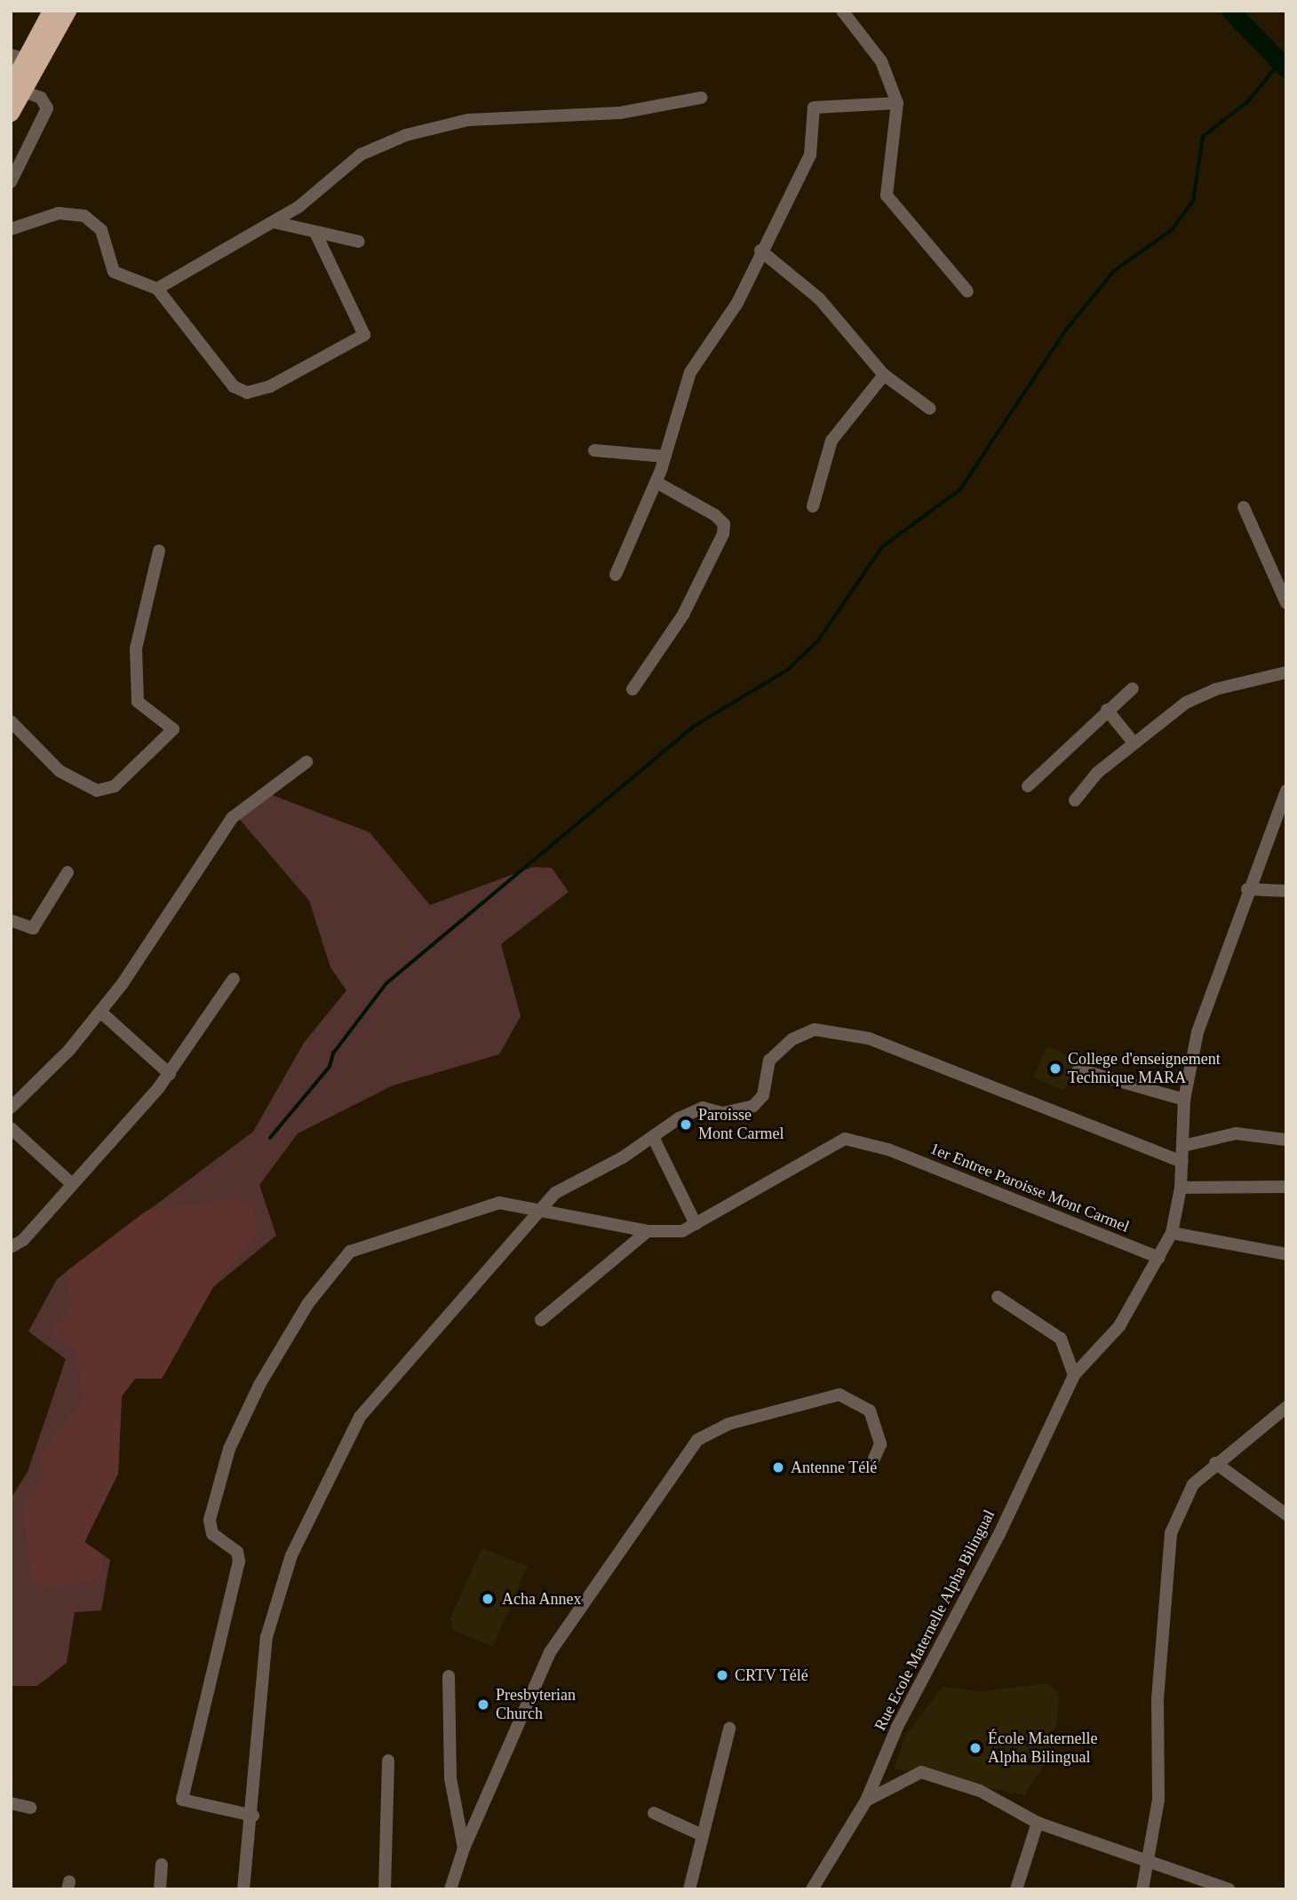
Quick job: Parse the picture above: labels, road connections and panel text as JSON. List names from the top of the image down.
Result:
{
  "streets": {
    "street": ["1er Entree Paroisse Mont Carmel", "Rue Ecole Maternelle Alpha Bilingual"]
  },
  "places": [
    "College d'enseignement Technique MARA",
    "Paroisse Mont Carmel",
    "Antenne Télé",
    "Acha Annex",
    "CRTV Télé",
    "Presbyterian Church",
    "École Maternelle Alpha Bilingual"
  ]
}
